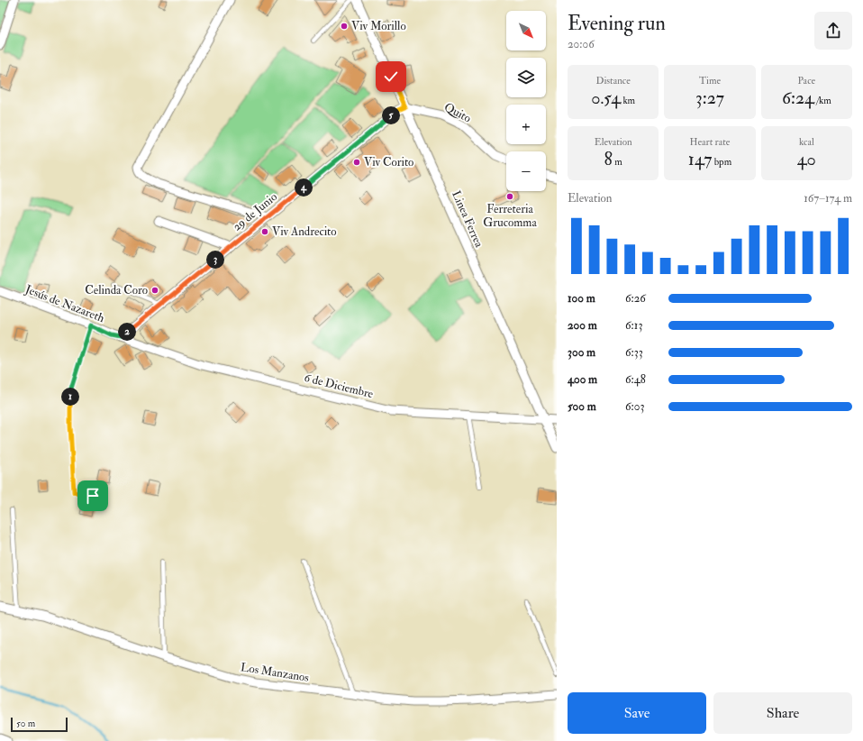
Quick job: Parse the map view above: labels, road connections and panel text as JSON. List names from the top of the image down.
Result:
{
  "streets": {
    "street": [
      "Quito",
      "29 de Junio",
      "Linea Ferrea",
      "Jesús de Nazareth",
      "6 de Diciembre",
      "Los Manzanos"
    ]
  },
  "crossings": [
    ["Quito", "29 de Junio"],
    ["Quito", "Linea Ferrea"],
    ["29 de Junio", "Linea Ferrea"],
    ["29 de Junio", "Jesús de Nazareth"],
    ["29 de Junio", "6 de Diciembre"],
    ["Linea Ferrea", "6 de Diciembre"],
    ["Jesús de Nazareth", "6 de Diciembre"]
  ],
  "places": [
    "Viv Morillo",
    "Viv Corito",
    "Ferreteria Grucomma",
    "Viv Andrecito",
    "Celinda Coro"
  ],
  "scale_bar": "50 m",
  "north": "bottom right",
  "page": {
    "heading": ["Evening run", "20:06"],
    "map_buttons": ["+", "−"],
    "stats": [
      ["Distance", "0.54 km"],
      ["Time", "3:27"],
      ["Pace", "6:24 /km"],
      ["Elevation", "8 m"],
      ["Heart rate", "147 bpm"],
      ["kcal", "40"]
    ],
    "pins": [
      "5",
      "4",
      "3",
      "2",
      "1"
    ],
    "chart": ["Elevation", "167–174 m"],
    "list": [
      {
        "name": "100 m",
        "note": "6:26"
      },
      {
        "name": "200 m",
        "note": "6:13"
      },
      {
        "name": "300 m",
        "note": "6:33"
      },
      {
        "name": "400 m",
        "note": "6:48"
      },
      {
        "name": "500 m",
        "note": "6:03"
      }
    ],
    "buttons": ["Save", "Share"],
    "scale": "50 m"
  }
}
